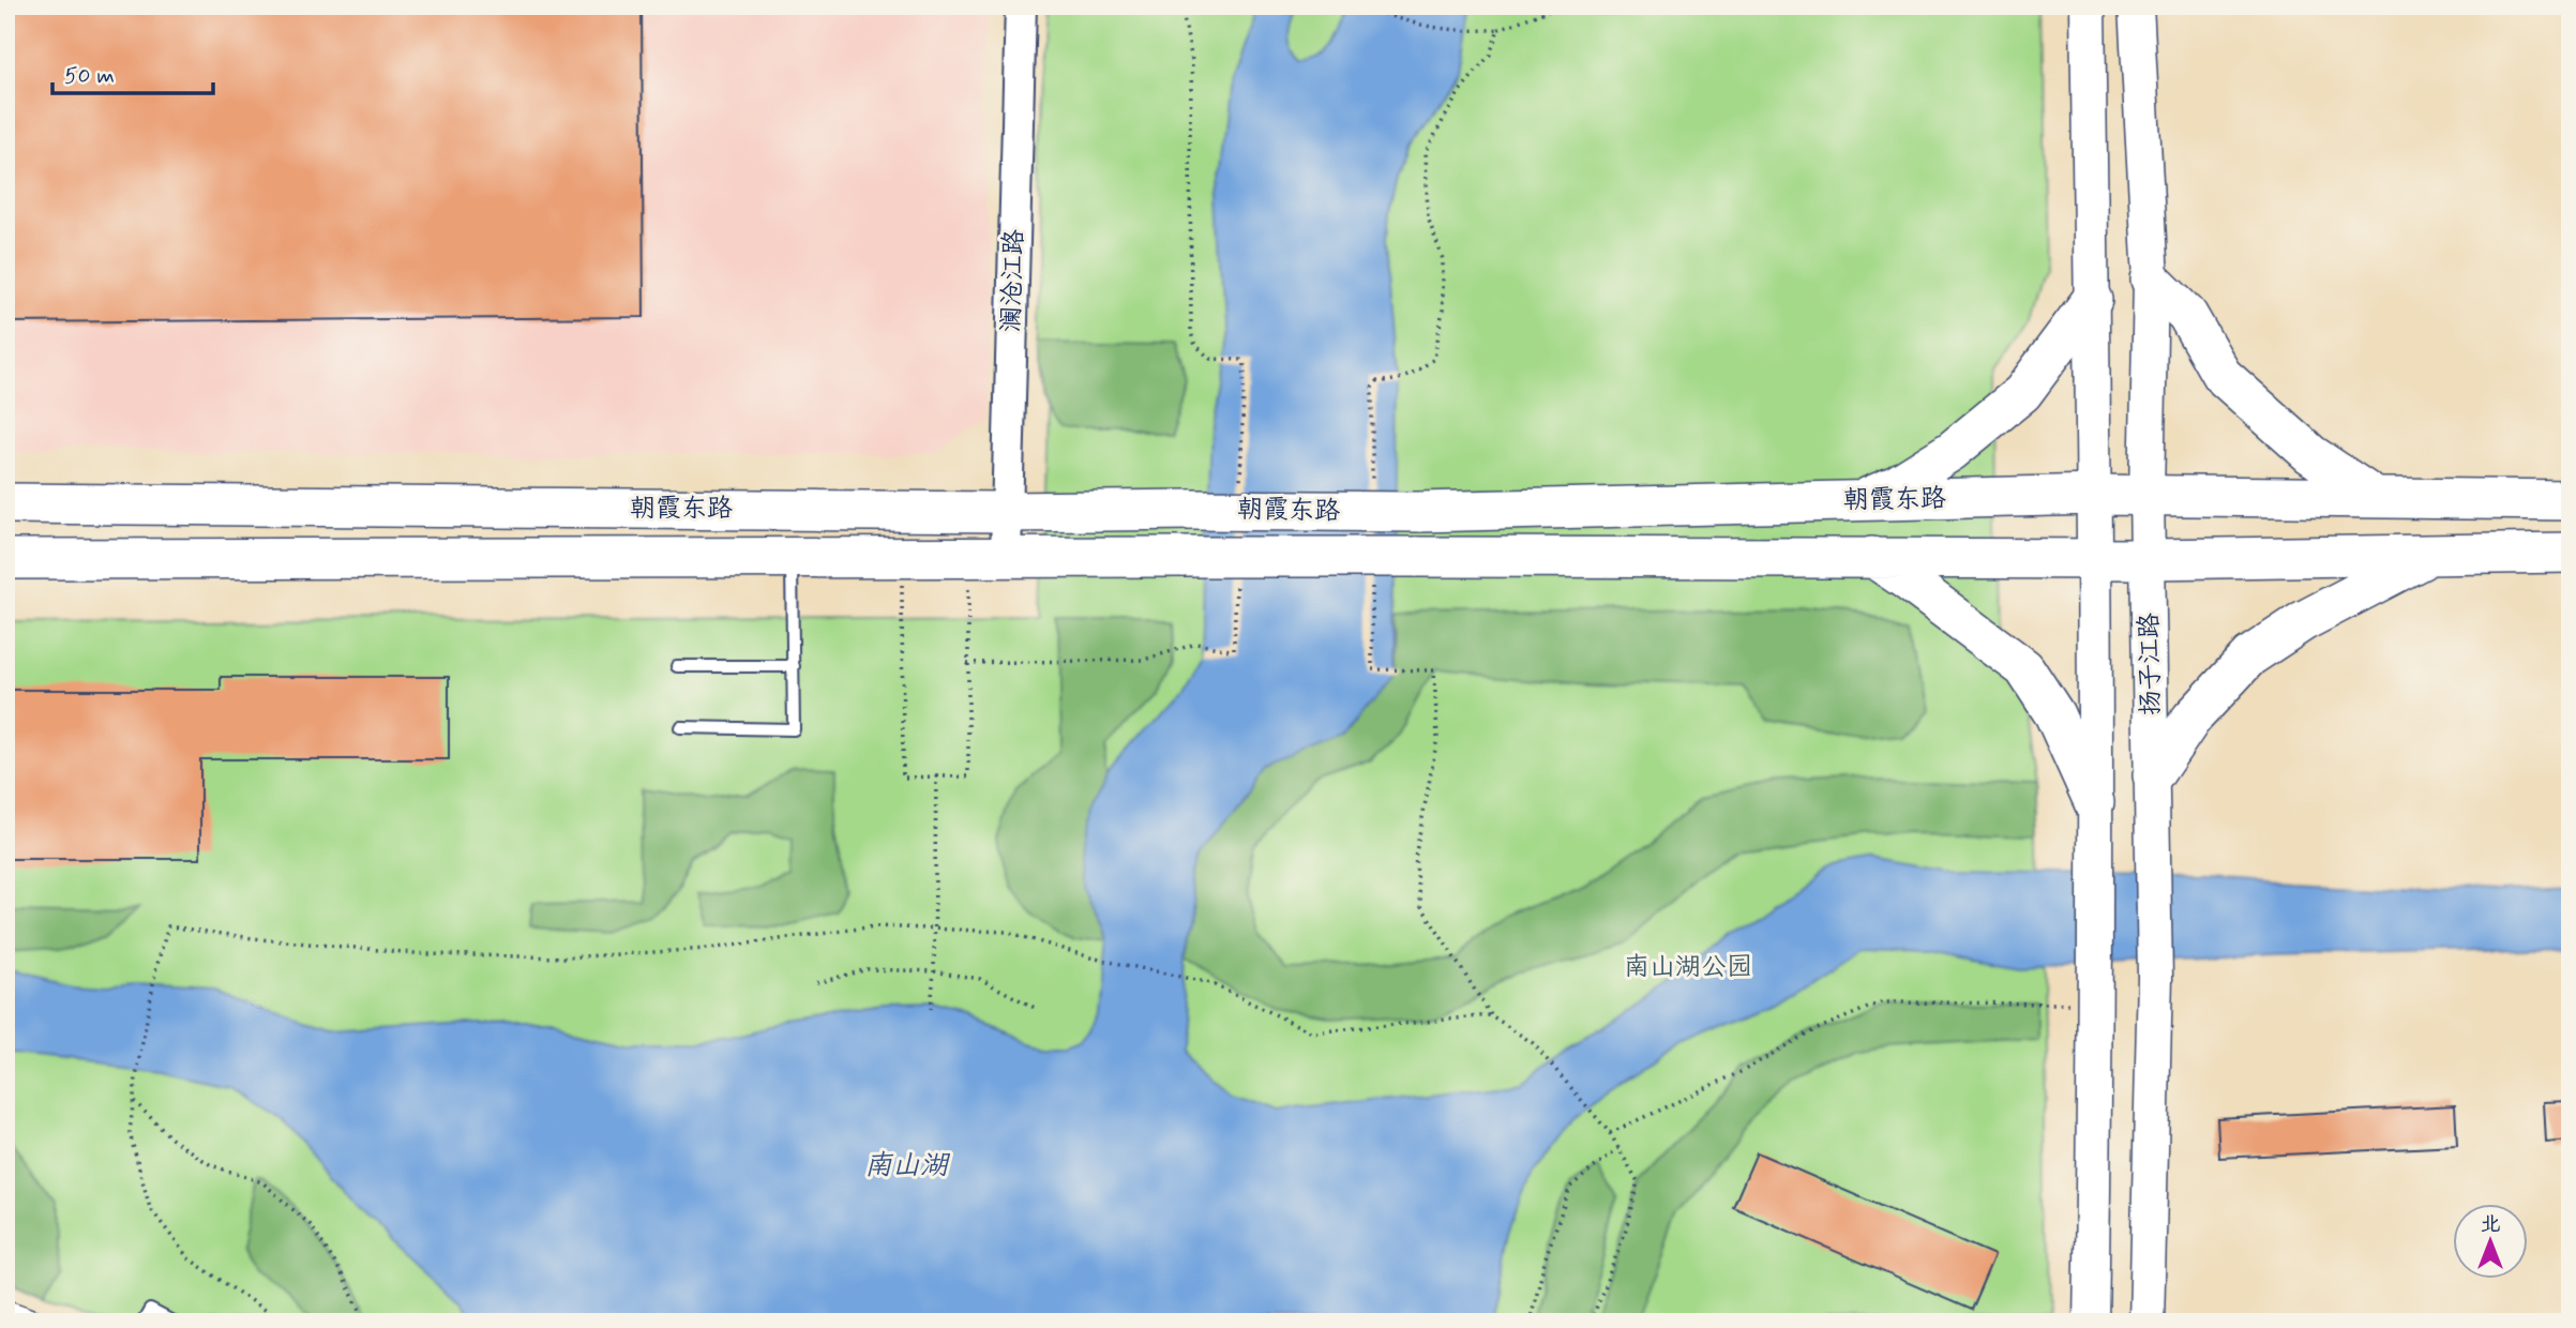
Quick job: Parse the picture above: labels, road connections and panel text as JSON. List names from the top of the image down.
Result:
{
  "streets": {
    "main road": ["朝霞东路", "扬子江路"],
    "street": ["澜沧江路"]
  },
  "crossings": [
    ["澜沧江路", "朝霞东路"],
    ["朝霞东路", "扬子江路"]
  ],
  "water": ["南山湖"],
  "parks": ["南山湖公园"],
  "scale_bar": "50 m",
  "north": "top"
}
